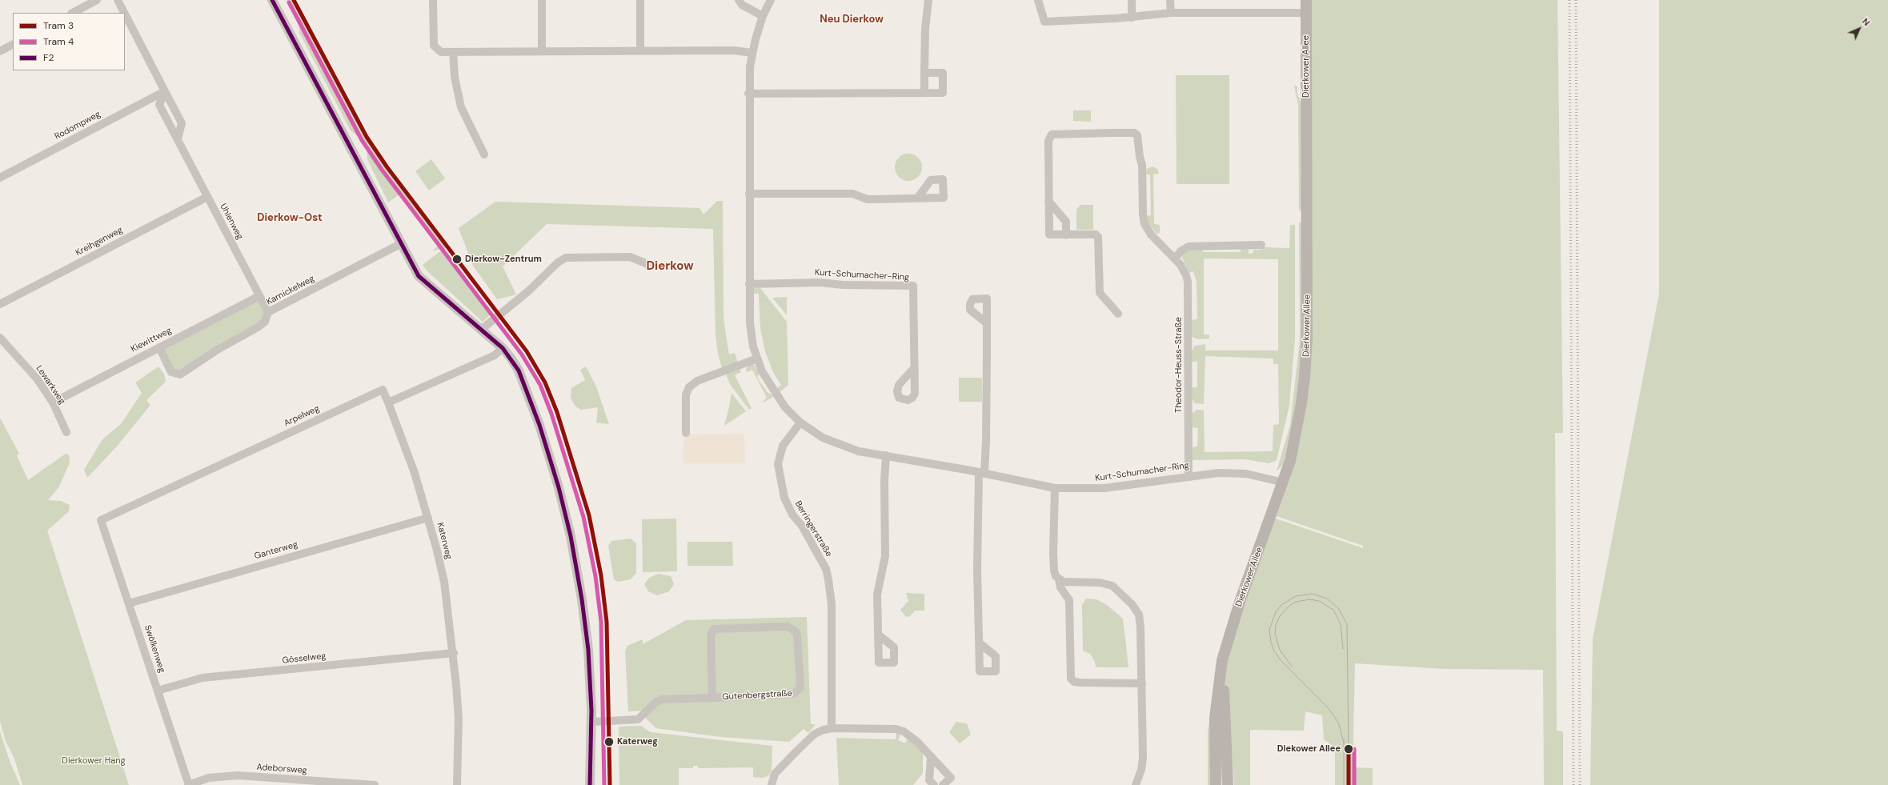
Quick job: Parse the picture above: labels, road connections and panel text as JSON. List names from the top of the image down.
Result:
{
  "streets": {
    "main road": ["Dierkower Allee"],
    "street": [
      "Rodompweg",
      "Uhlenweg",
      "Kreihgenweg",
      "Kurt-Schumacher-Ring",
      "Karnickelweg",
      "Kiewittweg",
      "Theodor-Heuss-Straße",
      "Lewarkweg",
      "Arpelweg",
      "Berringerstraße",
      "Katerweg",
      "Ganterweg",
      "Swölkenweg",
      "Gösselweg",
      "Gutenbergstraße",
      "Adeborsweg"
    ]
  },
  "crossings": [
    ["Dierkower Allee", "Kurt-Schumacher-Ring"],
    ["Rodompweg", "Uhlenweg"],
    ["Uhlenweg", "Kreihgenweg"],
    ["Uhlenweg", "Karnickelweg"],
    ["Uhlenweg", "Kiewittweg"],
    ["Kurt-Schumacher-Ring", "Theodor-Heuss-Straße"],
    ["Kurt-Schumacher-Ring", "Berringerstraße"],
    ["Karnickelweg", "Kiewittweg"],
    ["Kiewittweg", "Lewarkweg"],
    ["Arpelweg", "Katerweg"],
    ["Arpelweg", "Swölkenweg"],
    ["Katerweg", "Ganterweg"],
    ["Katerweg", "Gösselweg"],
    ["Ganterweg", "Swölkenweg"],
    ["Swölkenweg", "Gösselweg"],
    ["Swölkenweg", "Adeborsweg"]
  ],
  "districts": ["Neu Dierkow", "Dierkow-Ost", "Dierkow"],
  "parks": ["Dierkower Hang"],
  "places": ["Dierkow-Zentrum", "Katerweg", "Diekower Allee"],
  "lines": ["tram line 3", "transit line F2", "tram line 4"],
  "legend": ["Tram 3", "Tram 4", "F2"],
  "north": "top right"
}
